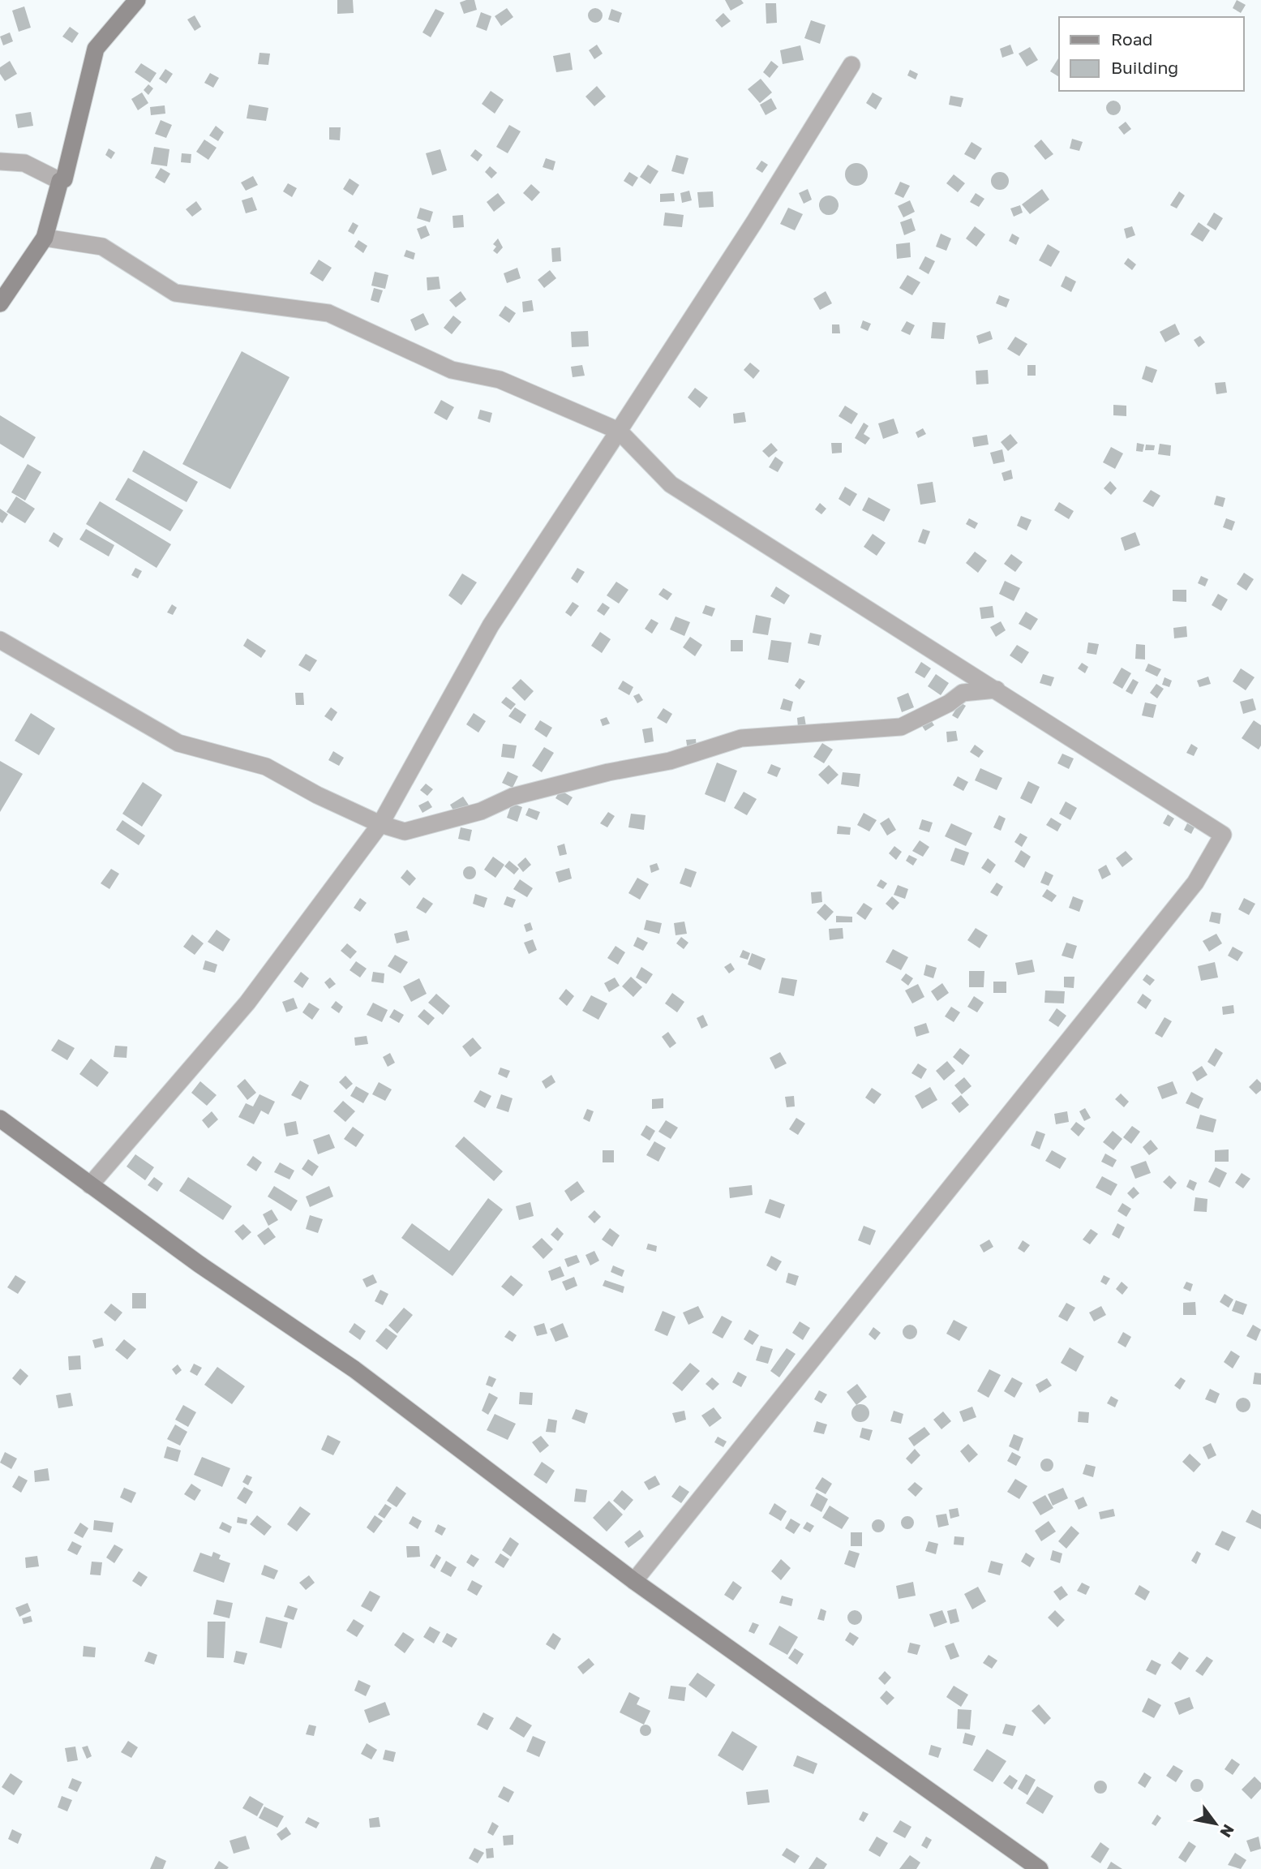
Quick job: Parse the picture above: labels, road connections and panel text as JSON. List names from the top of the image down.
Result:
{
  "legend": ["Road", "Building"],
  "north": "bottom right"
}
